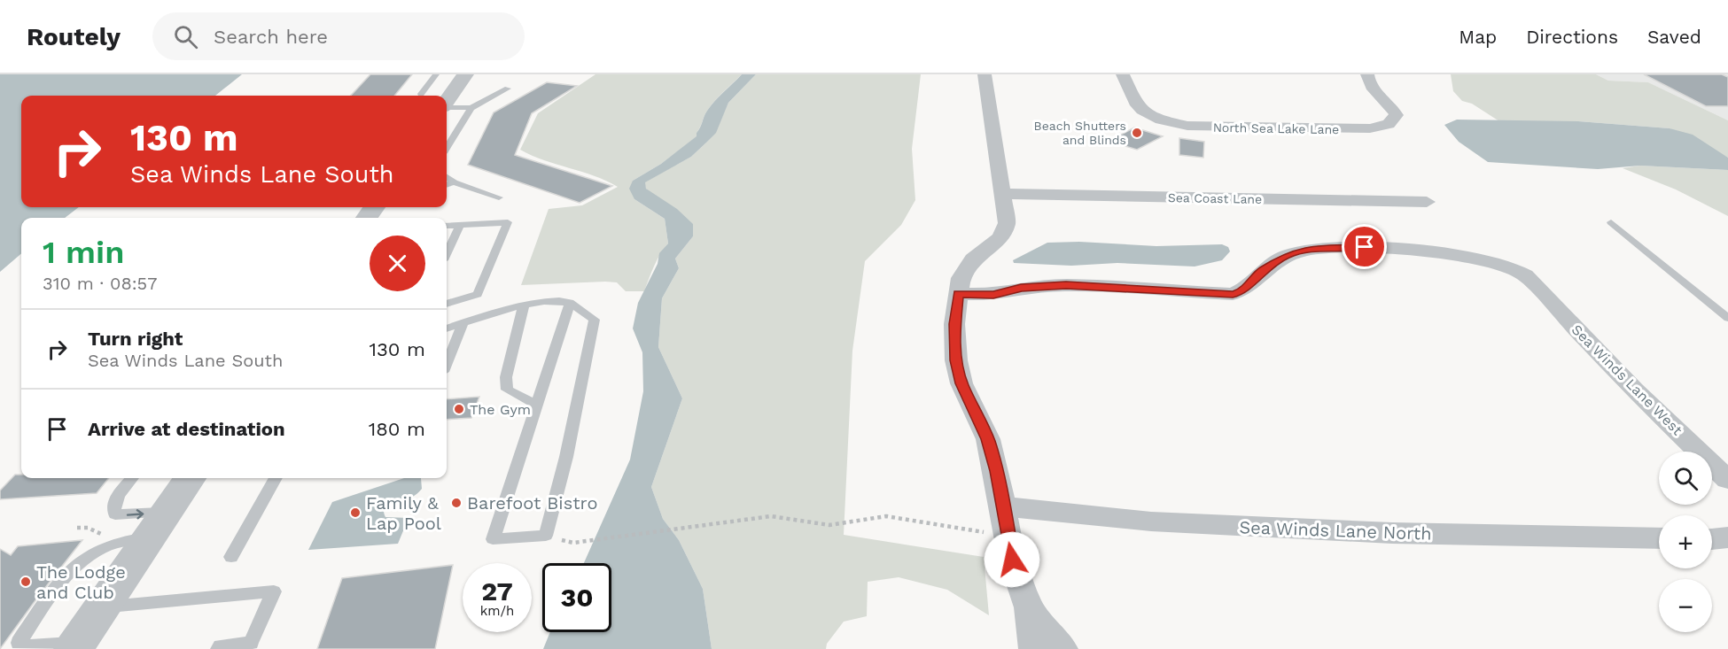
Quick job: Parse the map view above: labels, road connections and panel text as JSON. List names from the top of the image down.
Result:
{
  "streets": {
    "street": [
      "North Sea Lake Lane",
      "Sea Coast Lane",
      "Sea Winds Lane West",
      "Sea Winds Lane North"
    ]
  },
  "places": [
    "Beach Shutters and Blinds",
    "The Gym",
    "Barefoot Bistro",
    "Family & Lap Pool",
    "The Lodge and Club"
  ],
  "page": {
    "header": "Routely",
    "search": "Search here",
    "nav": ["Map", "Directions", "Saved"],
    "turn": ["130 m", "Sea Winds Lane South"],
    "heading": ["1 min", "310 m · 08:57"],
    "list": [
      {
        "name": "Turn right",
        "note": "Sea Winds Lane South",
        "value": "130 m"
      },
      {
        "name": "Arrive at destination",
        "value": "180 m"
      }
    ],
    "map_buttons": ["+", "−"],
    "speed": "27 km/h",
    "limit": "30"
  }
}
